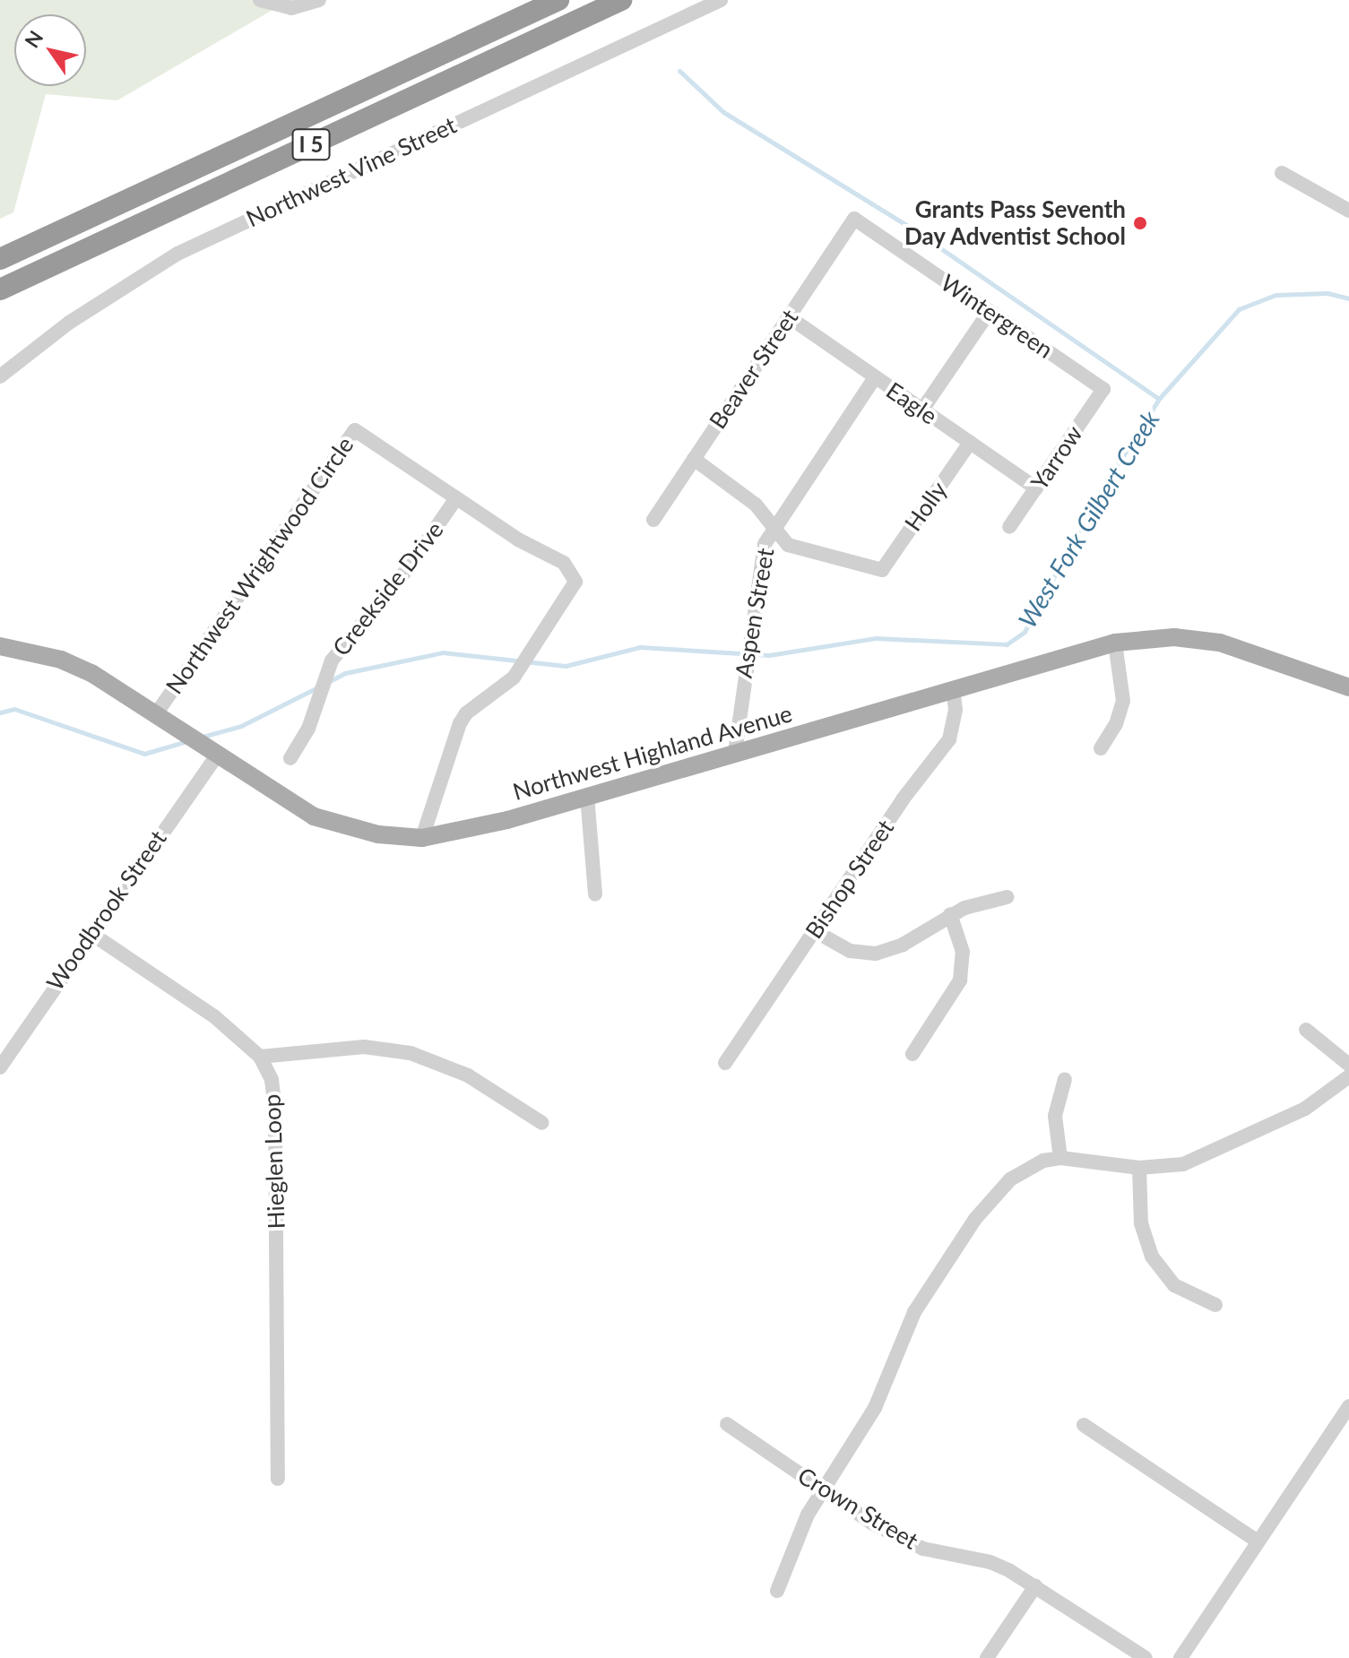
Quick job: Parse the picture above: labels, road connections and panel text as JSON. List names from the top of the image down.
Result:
{
  "streets": {
    "highway": ["I 5"],
    "main road": ["Northwest Highland Avenue"],
    "street": [
      "Northwest Vine Street",
      "Wintergreen",
      "Beaver Street",
      "Eagle",
      "Yarrow",
      "Holly",
      "Northwest Wrightwood Circle",
      "Creekside Drive",
      "Aspen Street",
      "Bishop Street",
      "Woodbrook Street",
      "Hieglen Loop",
      "Crown Street"
    ]
  },
  "crossings": [
    ["Wintergreen", "Beaver Street"],
    ["Wintergreen", "Yarrow"],
    ["Beaver Street", "Eagle"],
    ["Eagle", "Yarrow"],
    ["Eagle", "Holly"],
    ["Eagle", "Aspen Street"],
    ["Holly", "Aspen Street"],
    ["Northwest Wrightwood Circle", "Creekside Drive"],
    ["Northwest Wrightwood Circle", "Northwest Highland Avenue"],
    ["Aspen Street", "Northwest Highland Avenue"],
    ["Northwest Highland Avenue", "Bishop Street"],
    ["Northwest Highland Avenue", "Woodbrook Street"],
    ["Woodbrook Street", "Hieglen Loop"]
  ],
  "water": ["West Fork Gilbert Creek"],
  "places": ["Grants Pass Seventh Day Adventist School"],
  "north": "top left"
}
